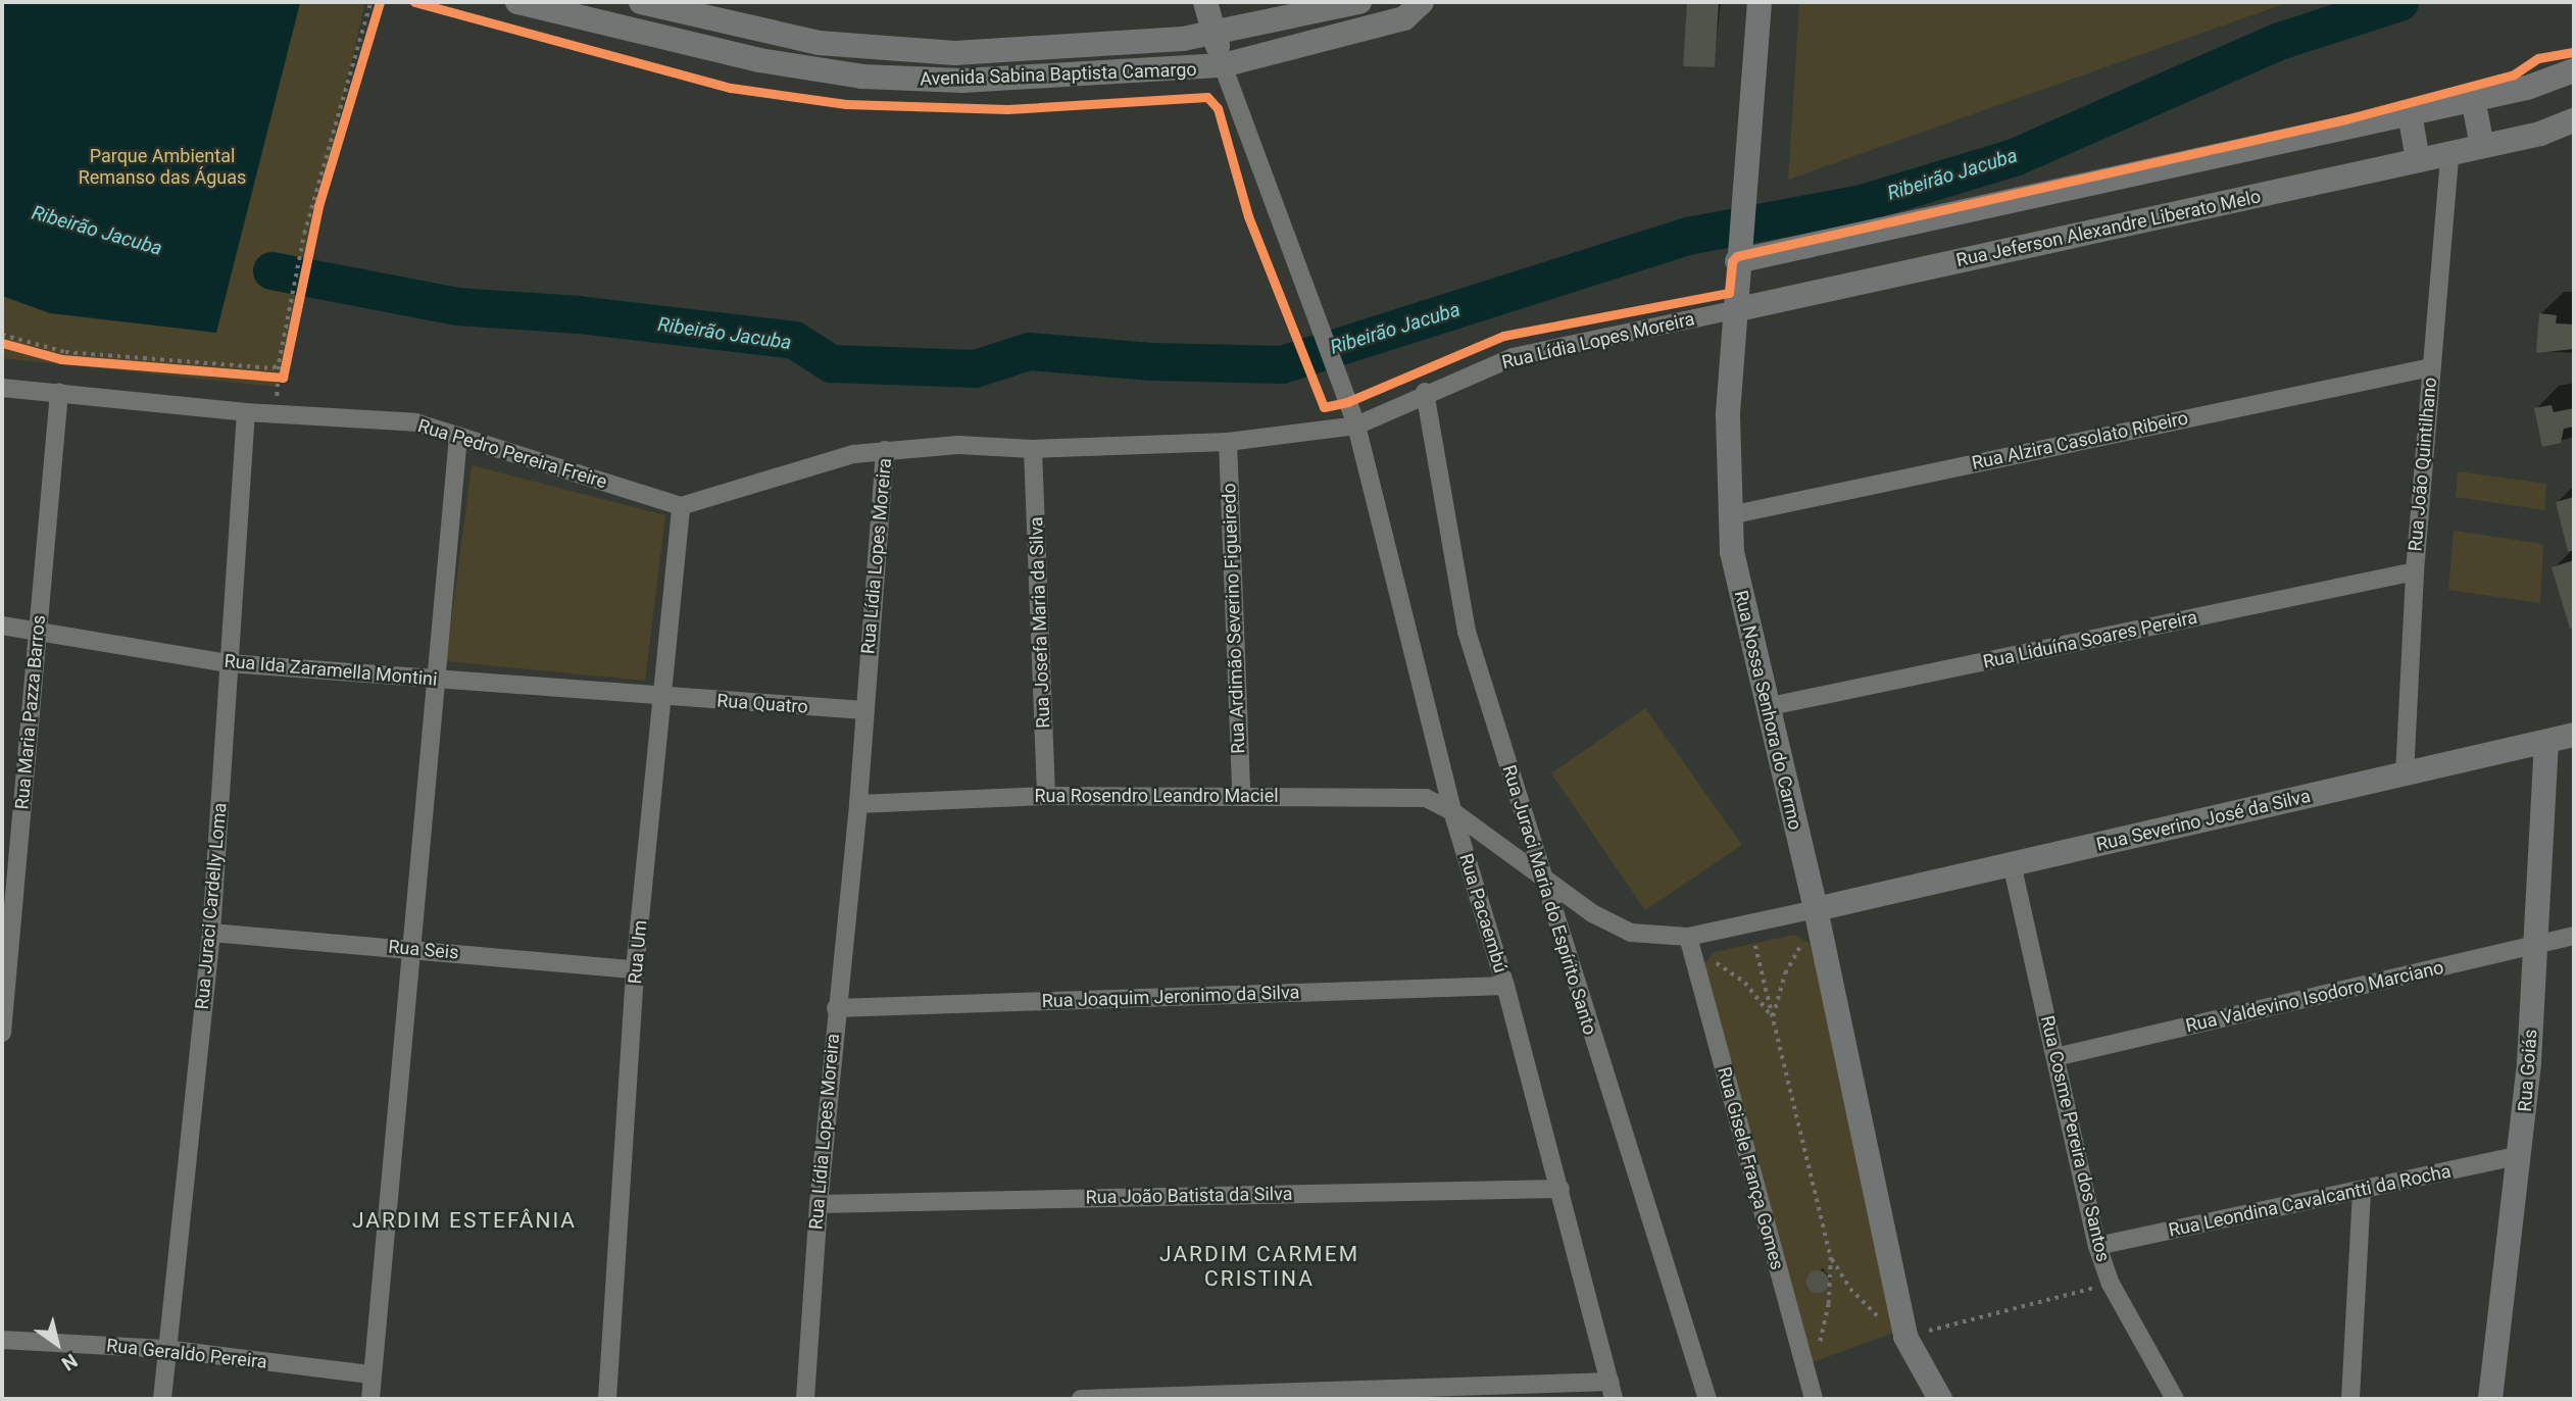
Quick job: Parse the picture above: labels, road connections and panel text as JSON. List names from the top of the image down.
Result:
{
  "streets": {
    "main road": [
      "Avenida Sabina Baptista Camargo",
      "Rua Jeferson Alexandre Liberato Melo",
      "Rua Nossa Senhora do Carmo",
      "Rua Severino José da Silva",
      "Rua Goiás"
    ],
    "street": [
      "Rua Lídia Lopes Moreira",
      "Rua Alzira Casolato Ribeiro",
      "Rua Pedro Pereira Freire",
      "Rua João Quintilhano",
      "Rua Ardimão Severino Figueiredo",
      "Rua Josefa Maria da Silva",
      "Rua Liduína Soares Pereira",
      "Rua Ida Zaramella Montini",
      "Rua Quatro",
      "Rua Maria Pazza Barros",
      "Rua Rosendro Leandro Maciel",
      "Rua Juraci Maria do Espírito Santo",
      "Rua Juraci Cardelly Loma",
      "Rua Pacaembú",
      "Rua Seis",
      "Rua Um",
      "Rua Joaquim Jeronimo da Silva",
      "Rua Valdevino Isodoro Marciano",
      "Rua Cosme Pereira dos Santos",
      "Rua Gisele França Gomes",
      "Rua João Batista da Silva",
      "Rua Leondina Cavalcantti da Rocha",
      "Rua Geraldo Pereira"
    ]
  },
  "crossings": [
    ["Avenida Sabina Baptista Camargo", "Rua Pacaembú"],
    ["Rua Jeferson Alexandre Liberato Melo", "Rua Lídia Lopes Moreira"],
    ["Rua Jeferson Alexandre Liberato Melo", "Rua João Quintilhano"],
    ["Rua Jeferson Alexandre Liberato Melo", "Rua Nossa Senhora do Carmo"],
    ["Rua Lídia Lopes Moreira", "Rua Ardimão Severino Figueiredo"],
    ["Rua Lídia Lopes Moreira", "Rua Josefa Maria da Silva"],
    ["Rua Lídia Lopes Moreira", "Rua Quatro"],
    ["Rua Lídia Lopes Moreira", "Rua Nossa Senhora do Carmo"],
    ["Rua Lídia Lopes Moreira", "Rua Rosendro Leandro Maciel"],
    ["Rua Lídia Lopes Moreira", "Rua Juraci Maria do Espírito Santo"],
    ["Rua Lídia Lopes Moreira", "Rua Pacaembú"],
    ["Rua Lídia Lopes Moreira", "Rua Joaquim Jeronimo da Silva"],
    ["Rua Lídia Lopes Moreira", "Rua João Batista da Silva"],
    ["Rua Alzira Casolato Ribeiro", "Rua João Quintilhano"],
    ["Rua Alzira Casolato Ribeiro", "Rua Nossa Senhora do Carmo"],
    ["Rua Pedro Pereira Freire", "Rua Maria Pazza Barros"],
    ["Rua Pedro Pereira Freire", "Rua Juraci Cardelly Loma"],
    ["Rua Pedro Pereira Freire", "Rua Um"],
    ["Rua João Quintilhano", "Rua Liduína Soares Pereira"],
    ["Rua João Quintilhano", "Rua Severino José da Silva"],
    ["Rua Ardimão Severino Figueiredo", "Rua Rosendro Leandro Maciel"],
    ["Rua Josefa Maria da Silva", "Rua Rosendro Leandro Maciel"],
    ["Rua Liduína Soares Pereira", "Rua Nossa Senhora do Carmo"],
    ["Rua Ida Zaramella Montini", "Rua Quatro"],
    ["Rua Ida Zaramella Montini", "Rua Maria Pazza Barros"],
    ["Rua Ida Zaramella Montini", "Rua Juraci Cardelly Loma"],
    ["Rua Ida Zaramella Montini", "Rua Um"],
    ["Rua Quatro", "Rua Um"],
    ["Rua Nossa Senhora do Carmo", "Rua Severino José da Silva"],
    ["Rua Rosendro Leandro Maciel", "Rua Severino José da Silva"],
    ["Rua Rosendro Leandro Maciel", "Rua Pacaembú"],
    ["Rua Severino José da Silva", "Rua Juraci Maria do Espírito Santo"],
    ["Rua Severino José da Silva", "Rua Pacaembú"],
    ["Rua Severino José da Silva", "Rua Goiás"],
    ["Rua Severino José da Silva", "Rua Cosme Pereira dos Santos"],
    ["Rua Severino José da Silva", "Rua Gisele França Gomes"],
    ["Rua Juraci Cardelly Loma", "Rua Seis"],
    ["Rua Juraci Cardelly Loma", "Rua Geraldo Pereira"],
    ["Rua Pacaembú", "Rua Joaquim Jeronimo da Silva"],
    ["Rua Pacaembú", "Rua João Batista da Silva"],
    ["Rua Seis", "Rua Um"],
    ["Rua Valdevino Isodoro Marciano", "Rua Goiás"],
    ["Rua Valdevino Isodoro Marciano", "Rua Cosme Pereira dos Santos"],
    ["Rua Goiás", "Rua Leondina Cavalcantti da Rocha"],
    ["Rua Cosme Pereira dos Santos", "Rua Leondina Cavalcantti da Rocha"]
  ],
  "districts": ["JARDIM ESTEFÂNIA", "JARDIM CARMEM CRISTINA"],
  "water": ["Ribeirão Jacuba"],
  "parks": ["Parque Ambiental Remanso das Águas"],
  "north": "bottom right"
}
